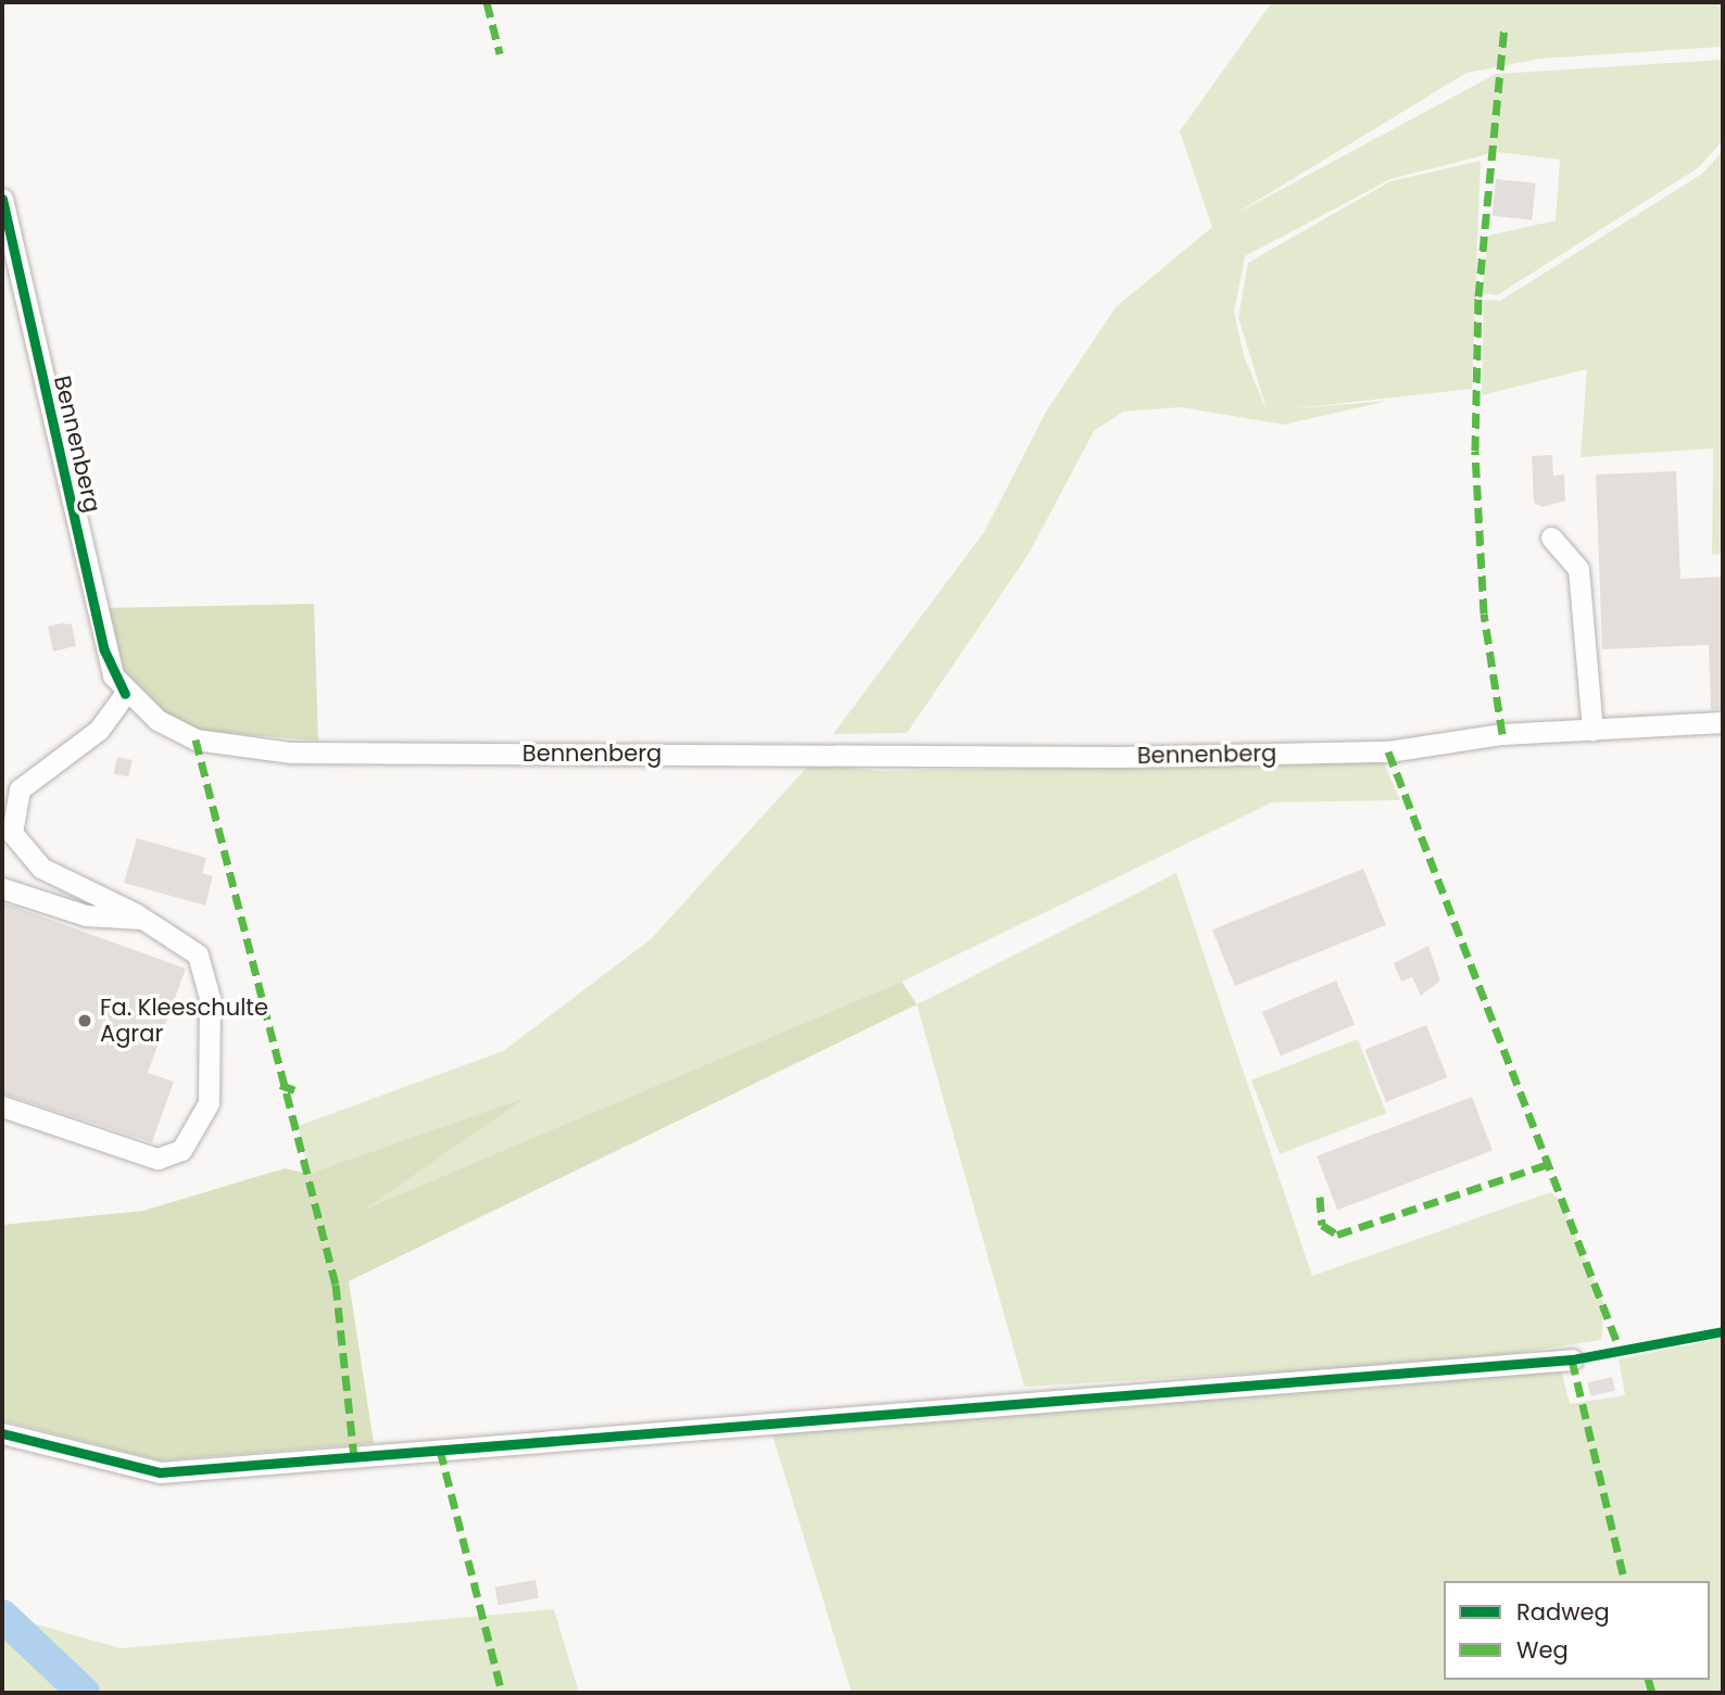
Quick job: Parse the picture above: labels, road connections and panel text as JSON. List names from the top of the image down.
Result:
{
  "streets": {
    "street": ["Bennenberg"]
  },
  "places": ["Fa. Kleeschulte Agrar"],
  "legend": ["Radweg", "Weg"]
}
